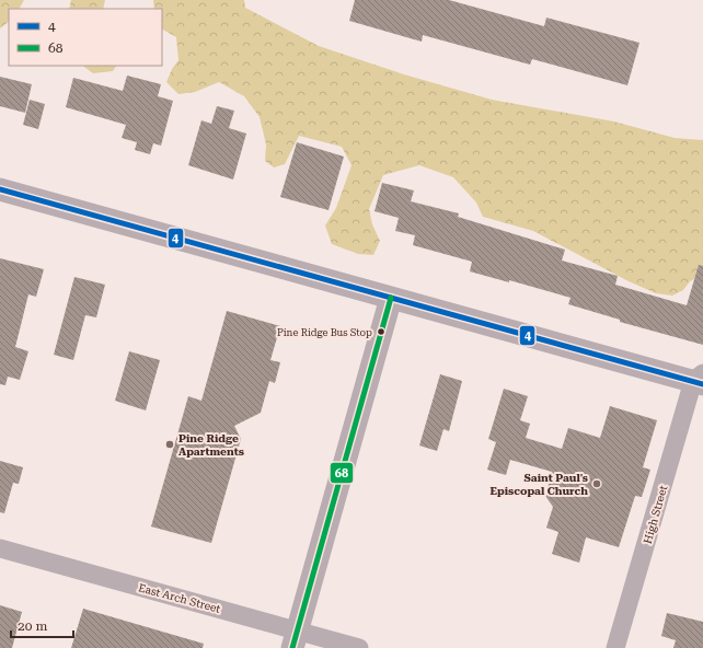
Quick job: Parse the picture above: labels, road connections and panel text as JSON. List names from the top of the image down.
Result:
{
  "streets": {
    "street": ["High Street", "East Arch Street"]
  },
  "places": ["Pine Ridge Bus Stop", "Pine Ridge Apartments", "Saint Paul's Episcopal Church"],
  "lines": ["transit line 4", "transit line 68"],
  "legend": ["4", "68"],
  "scale_bar": "20 m"
}
